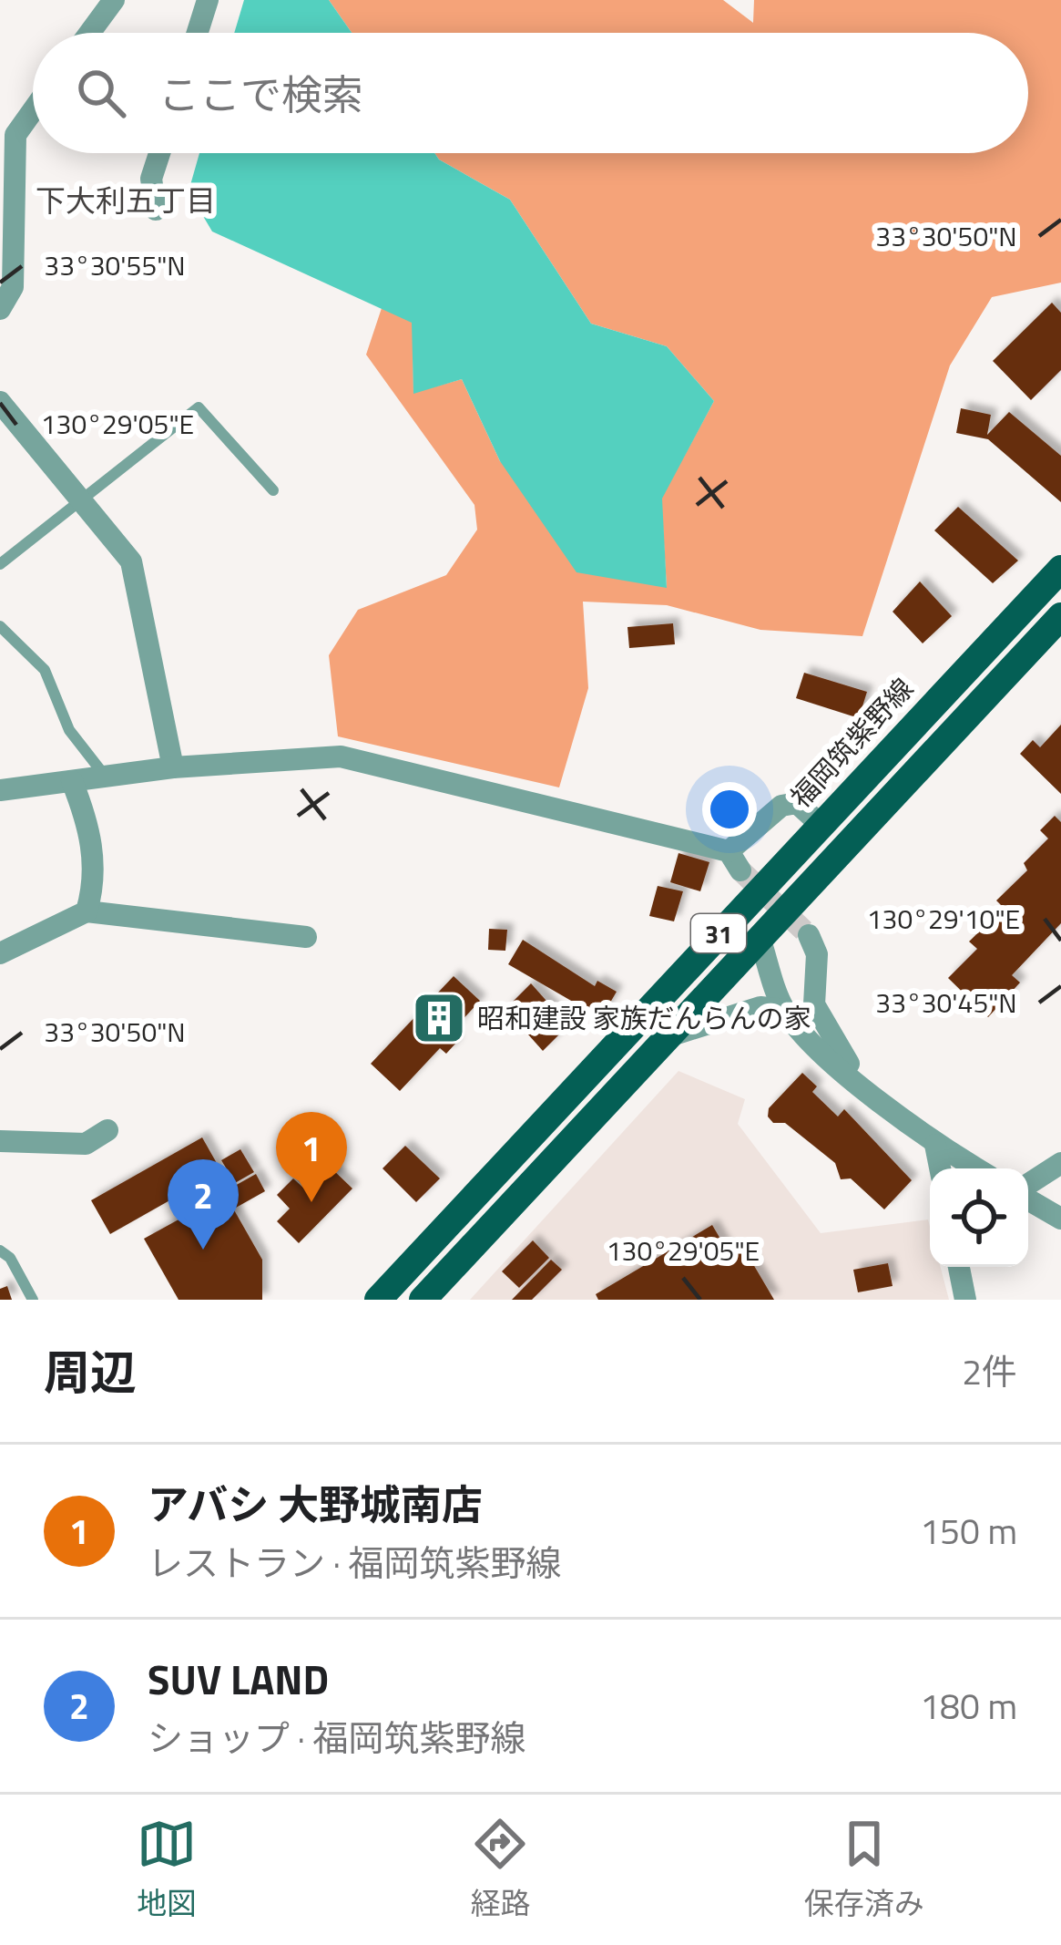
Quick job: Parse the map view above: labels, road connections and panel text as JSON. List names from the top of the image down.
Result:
{
  "streets": {
    "main road": ["福岡筑紫野線", "31"]
  },
  "districts": ["下大利五丁目"],
  "places": {
    "building": ["昭和建設 家族だんらんの家"]
  },
  "page": {
    "search": "ここで検索",
    "pins": ["1", "2"],
    "heading": ["周辺", "2件"],
    "list": [
      {
        "mark": "1",
        "name": "アバシ 大野城南店",
        "note": "レストラン · 福岡筑紫野線",
        "value": "150 m"
      },
      {
        "mark": "2",
        "name": "SUV LAND",
        "note": "ショップ · 福岡筑紫野線",
        "value": "180 m"
      }
    ],
    "nav": ["地図", "経路", "保存済み"]
  },
  "coordinates": [
    "33°30'50\"N",
    "33°30'55\"N",
    "130°29'05\"E",
    "130°29'10\"E",
    "33°30'45\"N"
  ]
}
